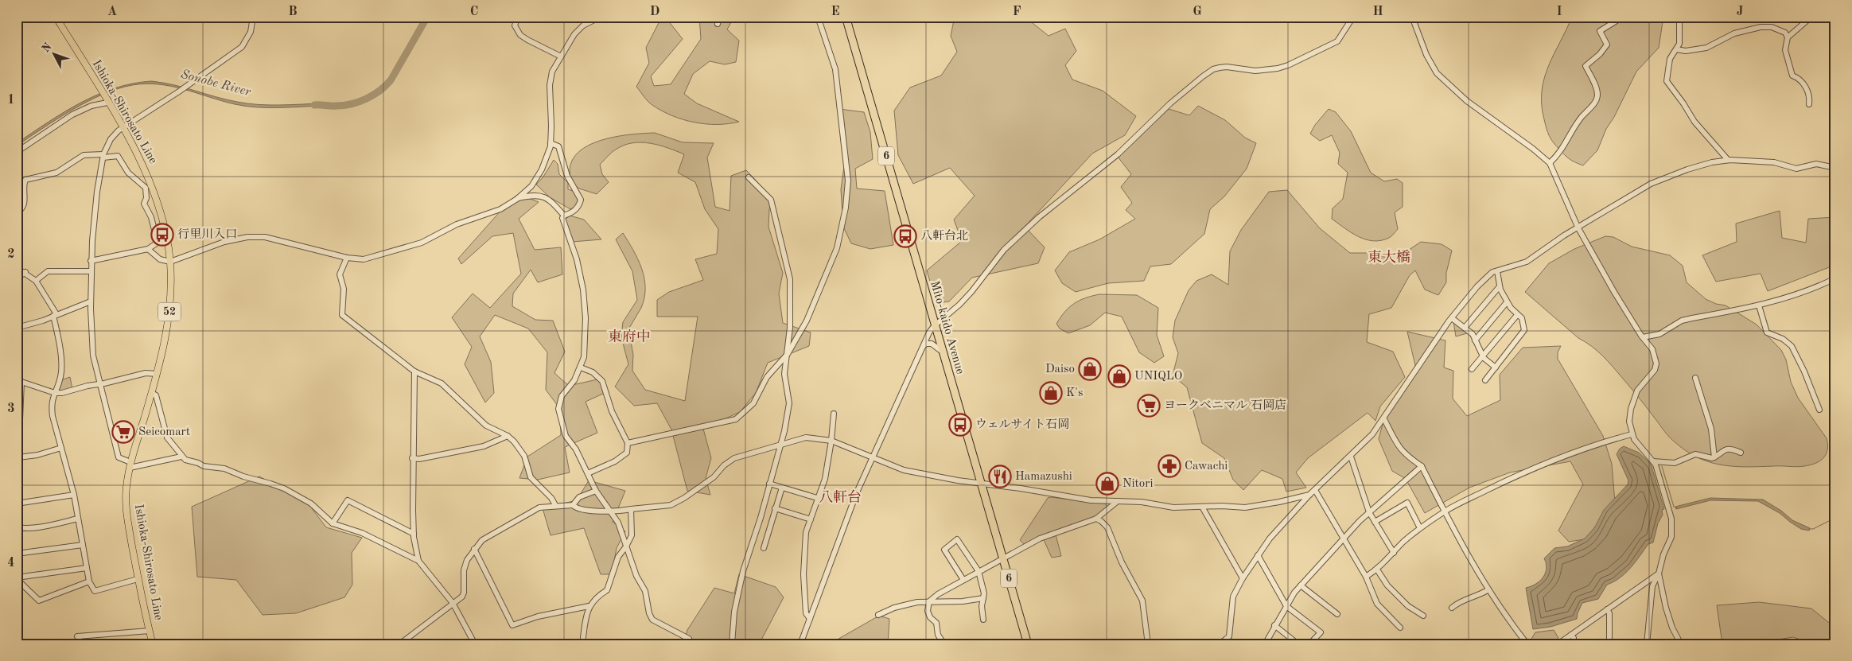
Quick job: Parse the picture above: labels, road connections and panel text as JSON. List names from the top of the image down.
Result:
{
  "streets": {
    "highway": ["6", "Mito-kaido Avenue"],
    "main road": ["Ishioka-Shirosato Line", "52"]
  },
  "districts": ["東大橋", "東府中", "八軒台"],
  "water": ["Sonobe River"],
  "places": {
    "bus stop": ["行里川入口", "八軒台北", "ウェルサイト石岡"],
    "shop": [
      "Daiso",
      "UNIQLO",
      "K's",
      "Nitori"
    ],
    "supermarket": ["ヨークベニマル 石岡店", "Seicomart"],
    "pharmacy": ["Cawachi"],
    "restaurant": ["Hamazushi"]
  },
  "north": "top left",
  "grid": {
    "columns": [
      "A",
      "B",
      "C",
      "D",
      "E",
      "F",
      "G",
      "H",
      "I",
      "J"
    ],
    "rows": [
      "1",
      "2",
      "3",
      "4"
    ]
  }
}
